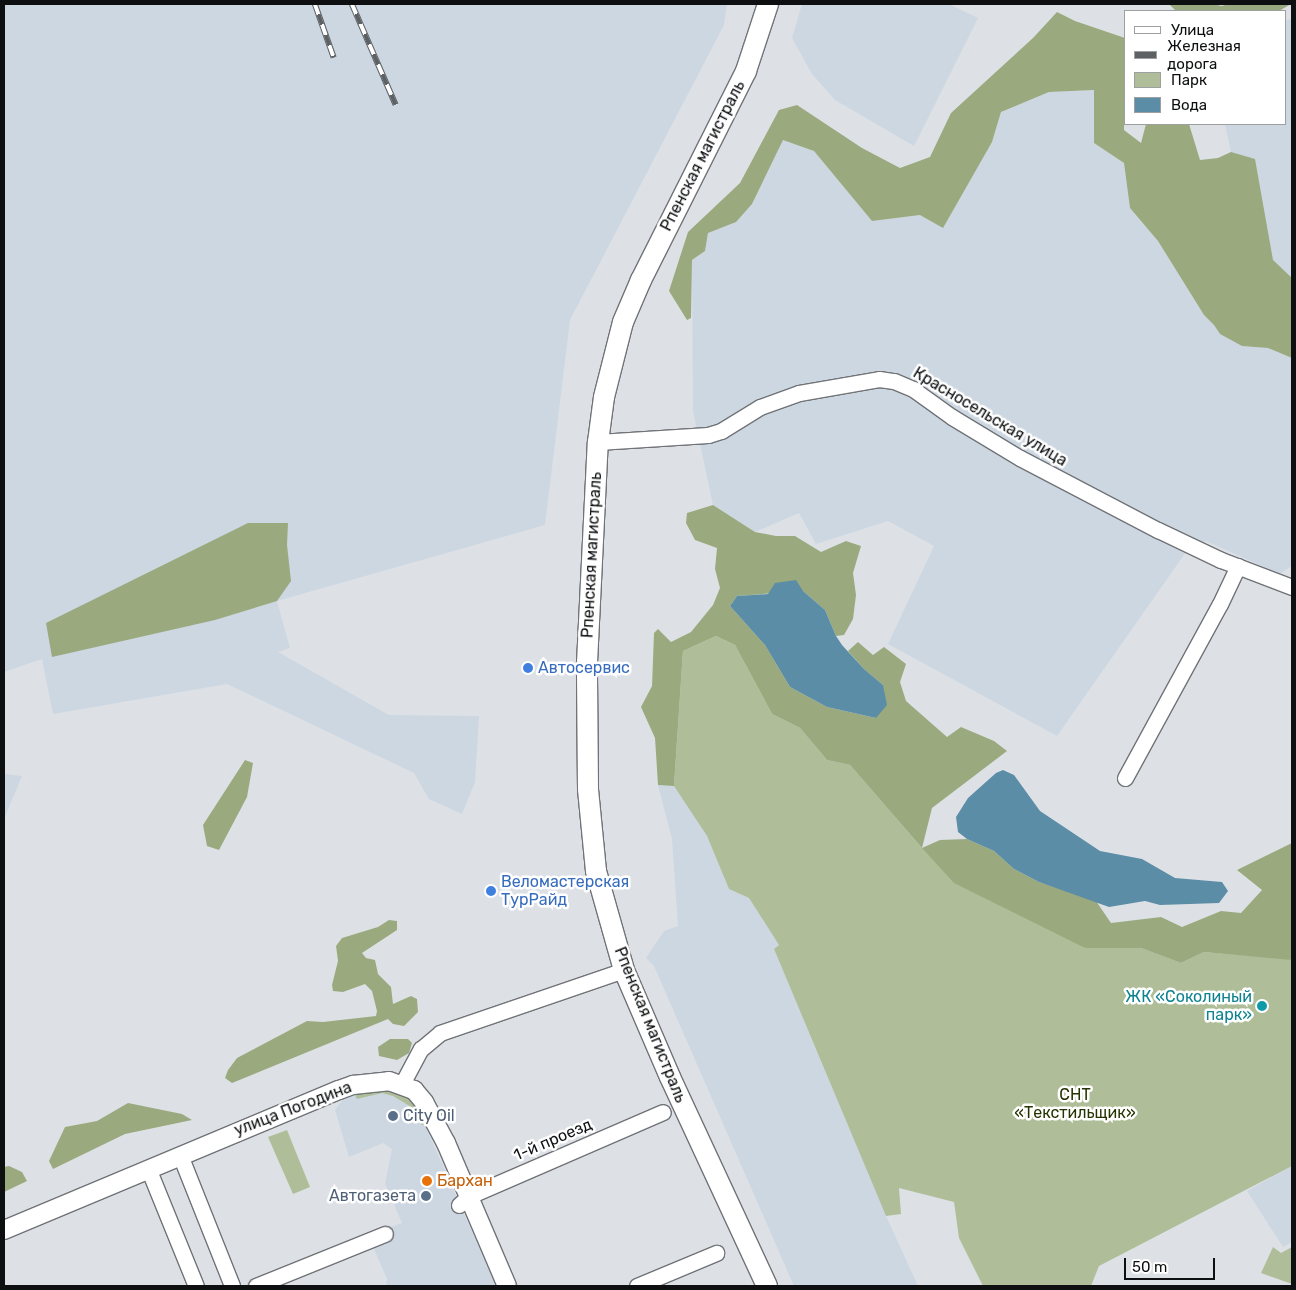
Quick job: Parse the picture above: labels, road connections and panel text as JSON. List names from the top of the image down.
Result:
{
  "streets": {
    "main road": ["Рпенская магистраль"],
    "street": ["Красносельская улица", "улица Погодина", "1-й проезд"]
  },
  "crossings": [
    ["Рпенская магистраль", "Красносельская улица"]
  ],
  "parks": ["СНТ «Текстильщик»"],
  "places": [
    "Автосервис",
    "Веломастерская ТурРайд",
    "ЖК «Соколиный парк»",
    "City Oil",
    "Бархан",
    "Автогазета"
  ],
  "legend": [
    "Улица",
    "Железная дорога",
    "Парк",
    "Вода"
  ],
  "scale_bar": "50 m"
}
